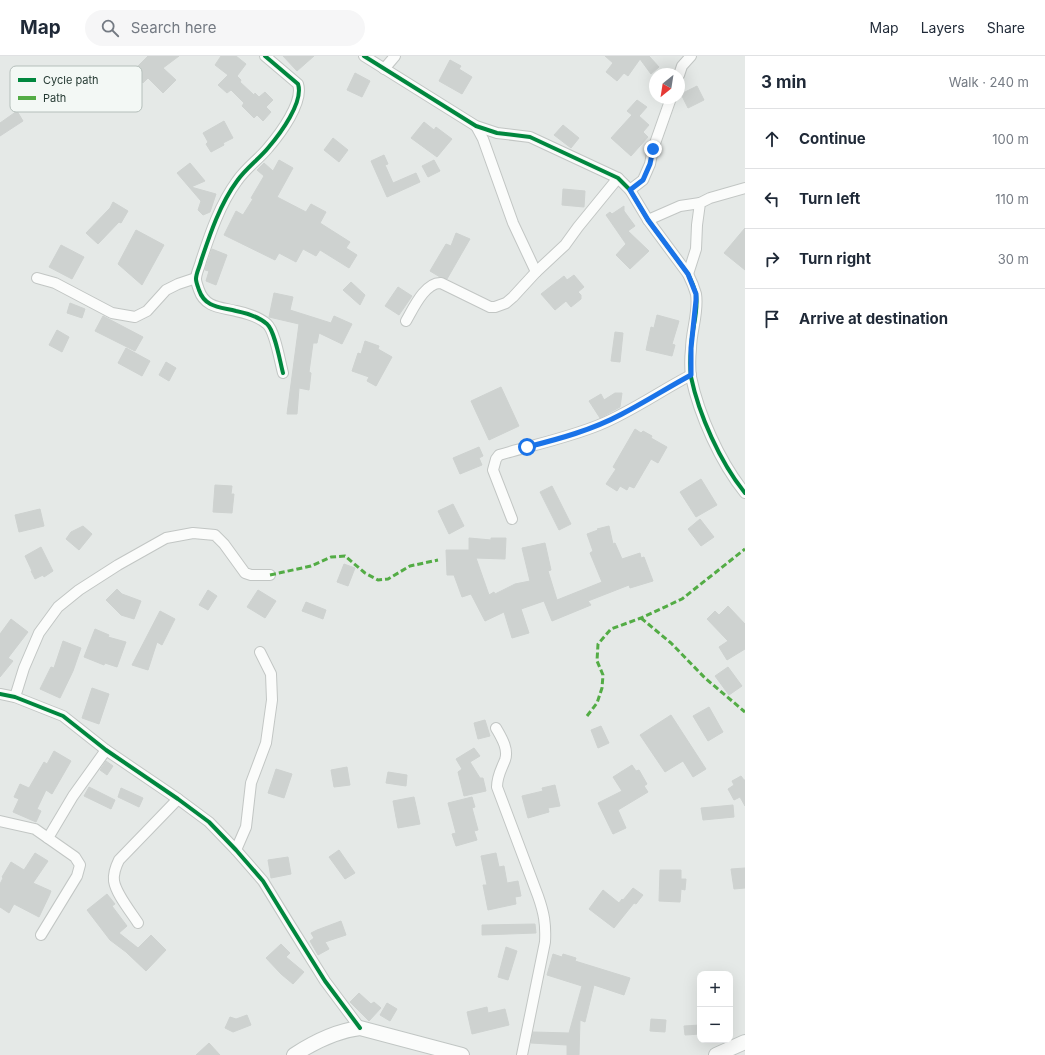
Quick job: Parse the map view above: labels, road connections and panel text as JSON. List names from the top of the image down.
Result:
{
  "legend": ["Cycle path", "Path"],
  "north": "bottom left",
  "page": {
    "header": "Map",
    "search": "Search here",
    "nav": ["Map", "Layers", "Share"],
    "heading": ["3 min", "Walk · 240 m"],
    "list": [
      ["Continue", "100 m"],
      ["Turn left", "110 m"],
      ["Turn right", "30 m"],
      "Arrive at destination"
    ],
    "map_buttons": ["+", "−"]
  }
}
